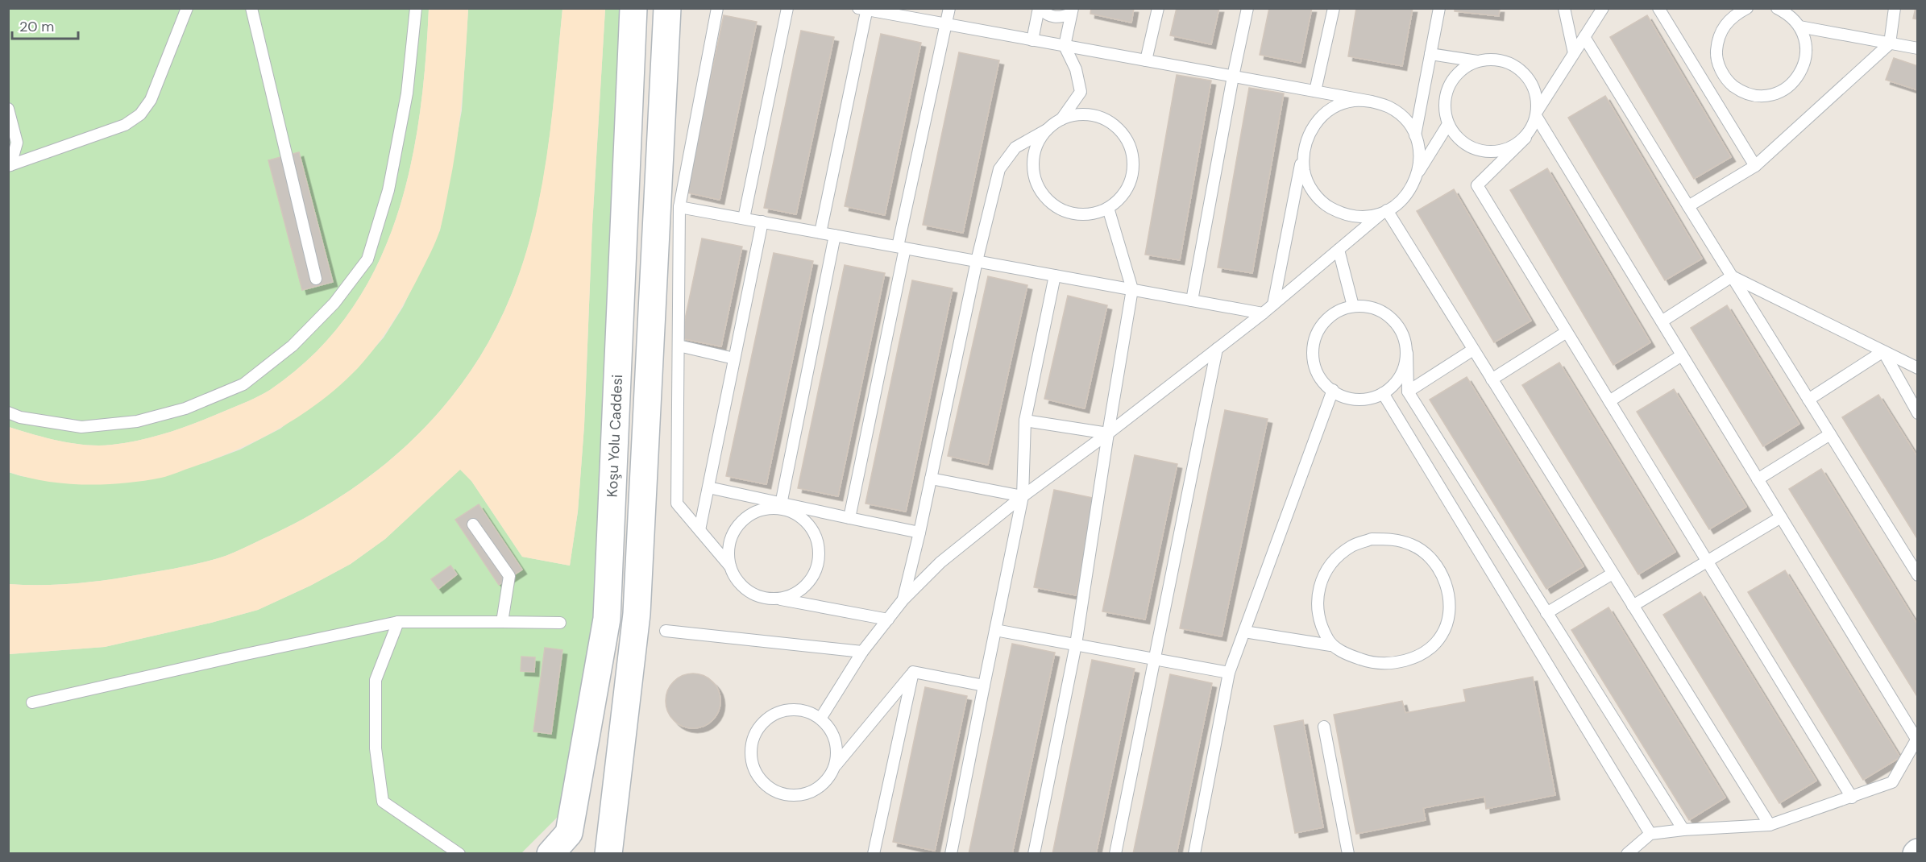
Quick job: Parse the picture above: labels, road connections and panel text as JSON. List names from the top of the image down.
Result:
{
  "streets": {
    "main road": ["Koşu Yolu Caddesi"]
  },
  "scale_bar": "20 m"
}
